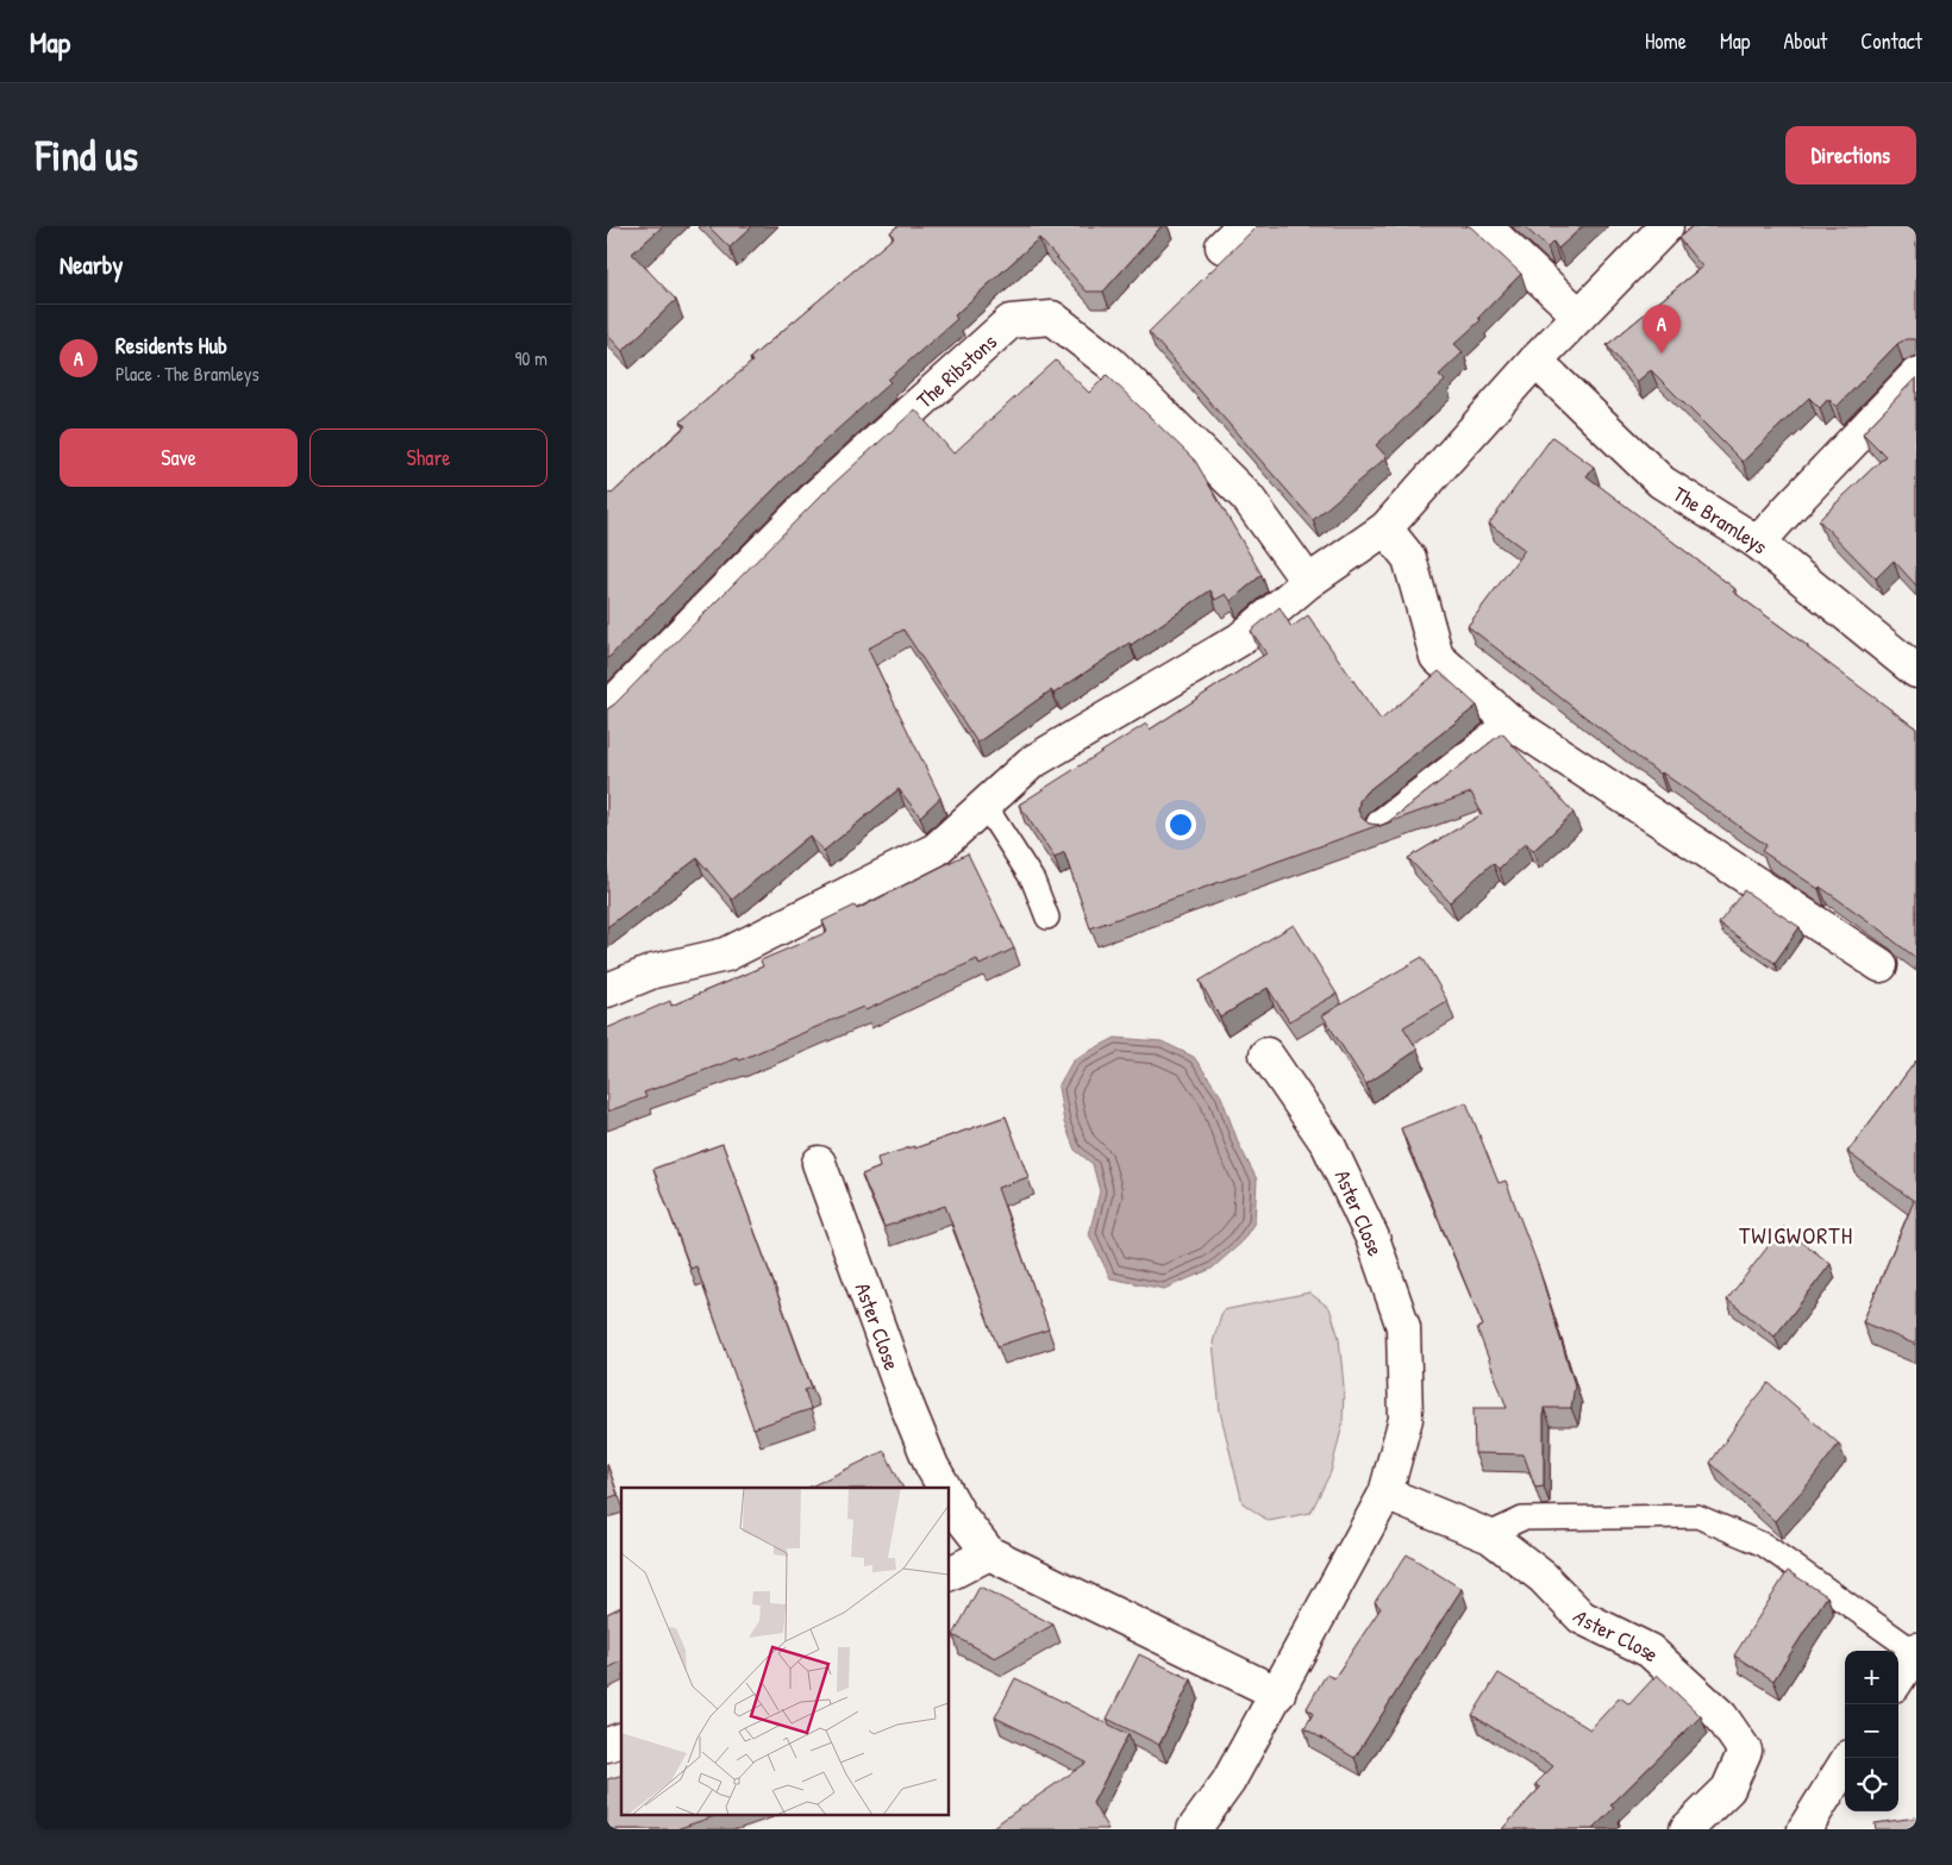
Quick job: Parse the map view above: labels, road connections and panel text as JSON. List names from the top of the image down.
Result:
{
  "streets": {
    "street": ["The Ribstons", "The Bramleys", "Aster Close"]
  },
  "districts": ["TWIGWORTH"],
  "page": {
    "header": "Map",
    "nav": [
      "Home",
      "Map",
      "About",
      "Contact"
    ],
    "buttons": [
      "Directions",
      ["Save", "Share"]
    ],
    "title": "Find us",
    "heading": "Nearby",
    "list": [
      {
        "mark": "A",
        "name": "Residents Hub",
        "note": "Place · The Bramleys",
        "value": "90 m"
      }
    ],
    "pins": "A",
    "map_buttons": ["+", "−"]
  }
}
